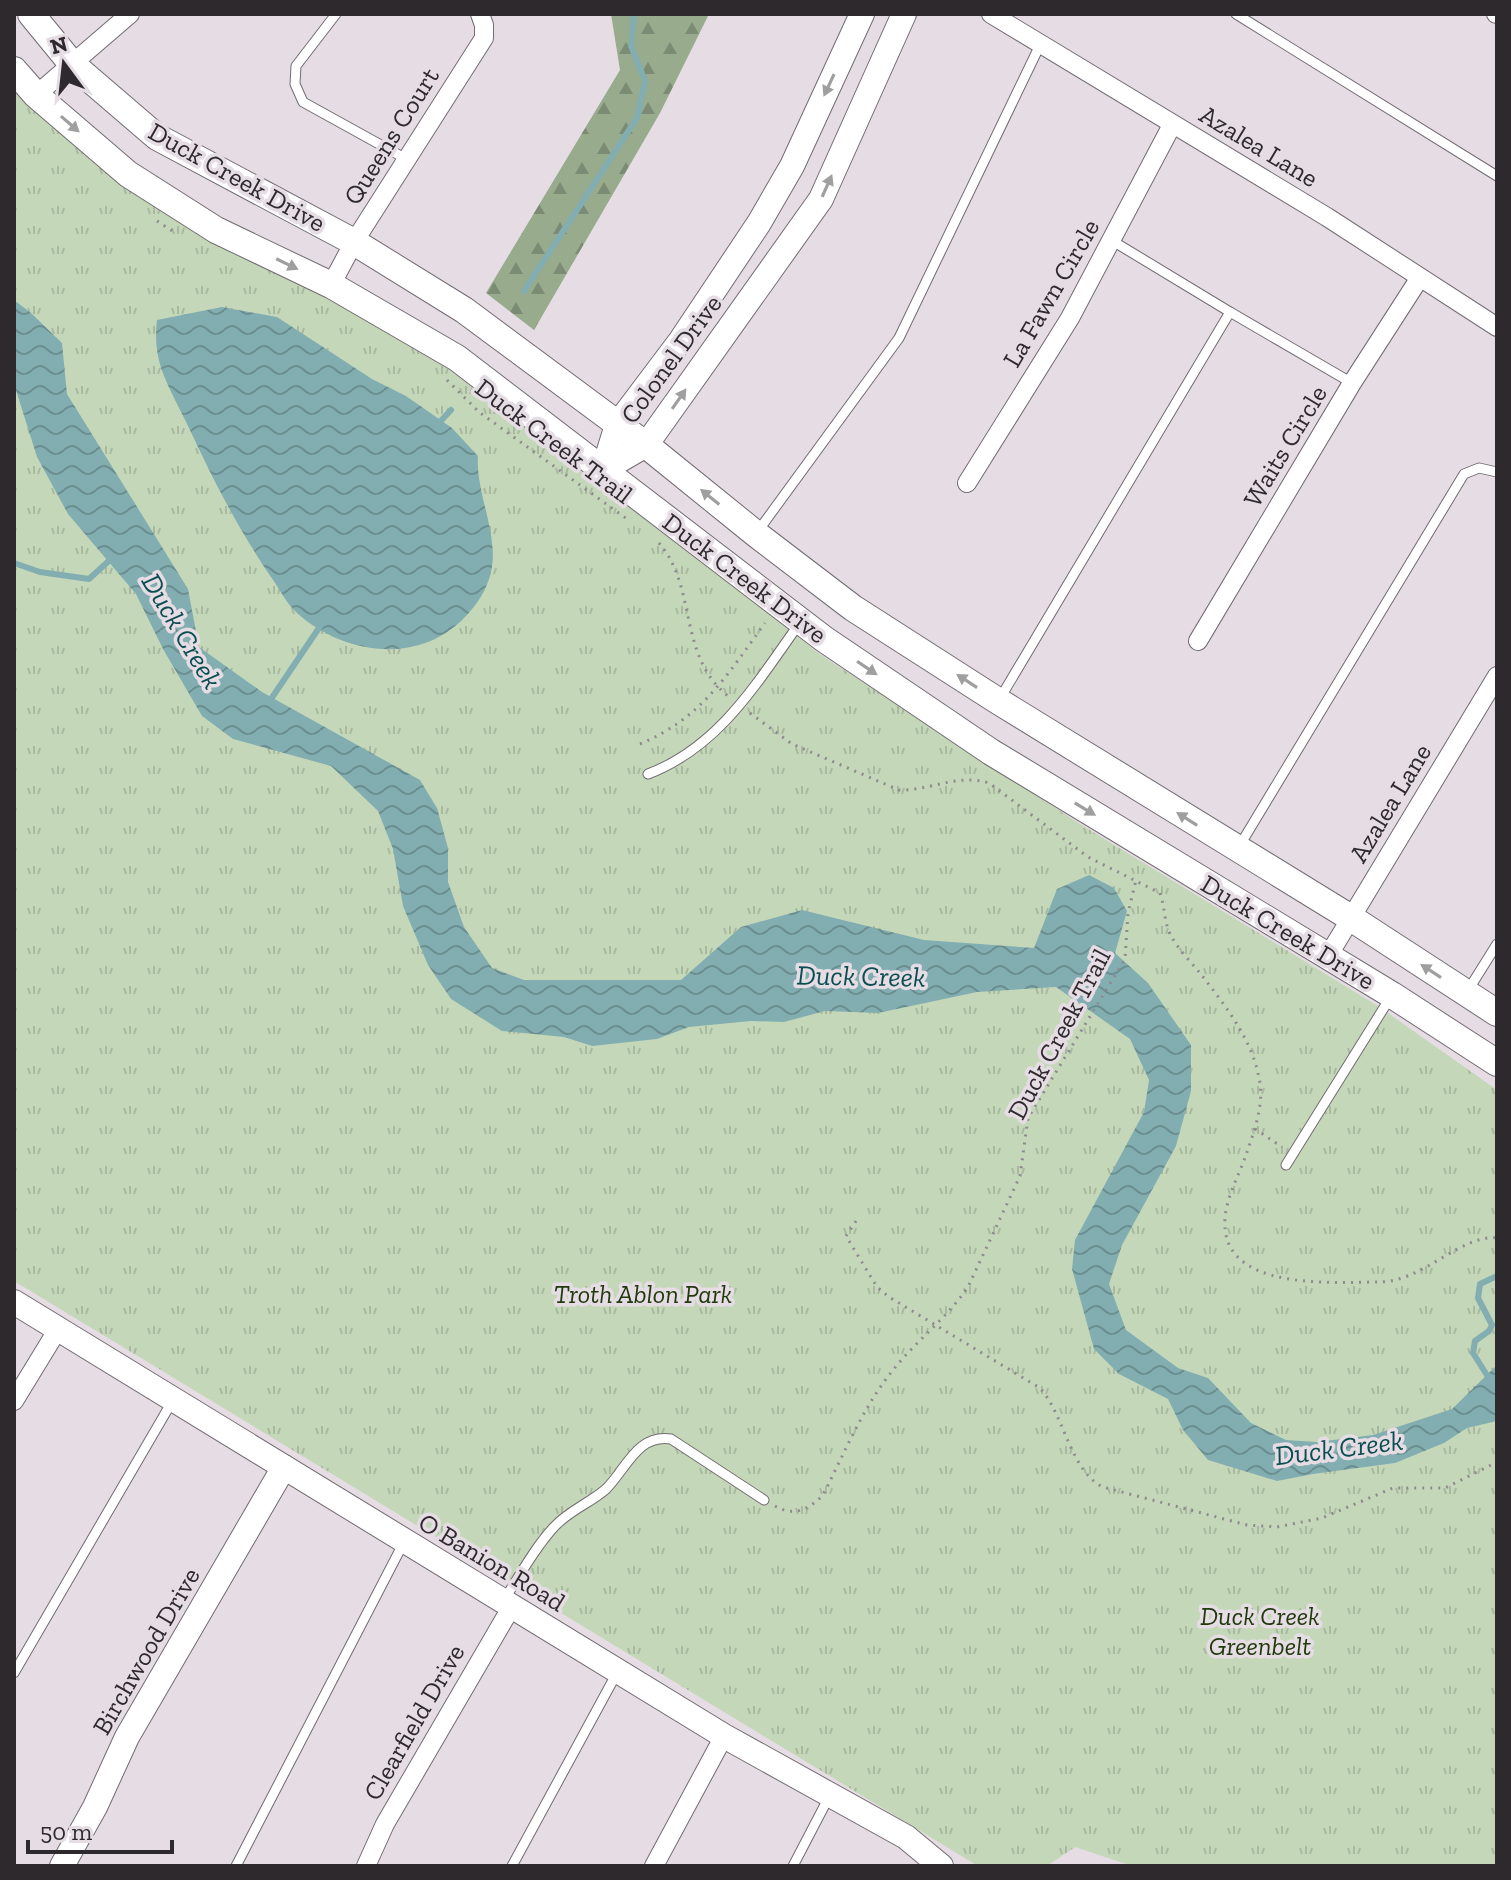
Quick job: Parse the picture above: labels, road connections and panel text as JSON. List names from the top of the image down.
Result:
{
  "streets": {
    "main road": ["Duck Creek Drive"],
    "street": [
      "Queens Court",
      "Azalea Lane",
      "La Fawn Circle",
      "Colonel Drive",
      "Waits Circle",
      "O Banion Road",
      "Birchwood Drive",
      "Clearfield Drive"
    ],
    "path": ["Duck Creek Trail"]
  },
  "crossings": [
    ["Queens Court", "Duck Creek Drive"],
    ["Azalea Lane", "Duck Creek Drive"],
    ["Azalea Lane", "La Fawn Circle"],
    ["Azalea Lane", "Waits Circle"],
    ["Duck Creek Drive", "Colonel Drive"],
    ["O Banion Road", "Birchwood Drive"],
    ["O Banion Road", "Clearfield Drive"]
  ],
  "water": ["Duck Creek"],
  "parks": ["Troth Ablon Park", "Duck Creek Greenbelt"],
  "scale_bar": "50 m",
  "north": "top"
}
